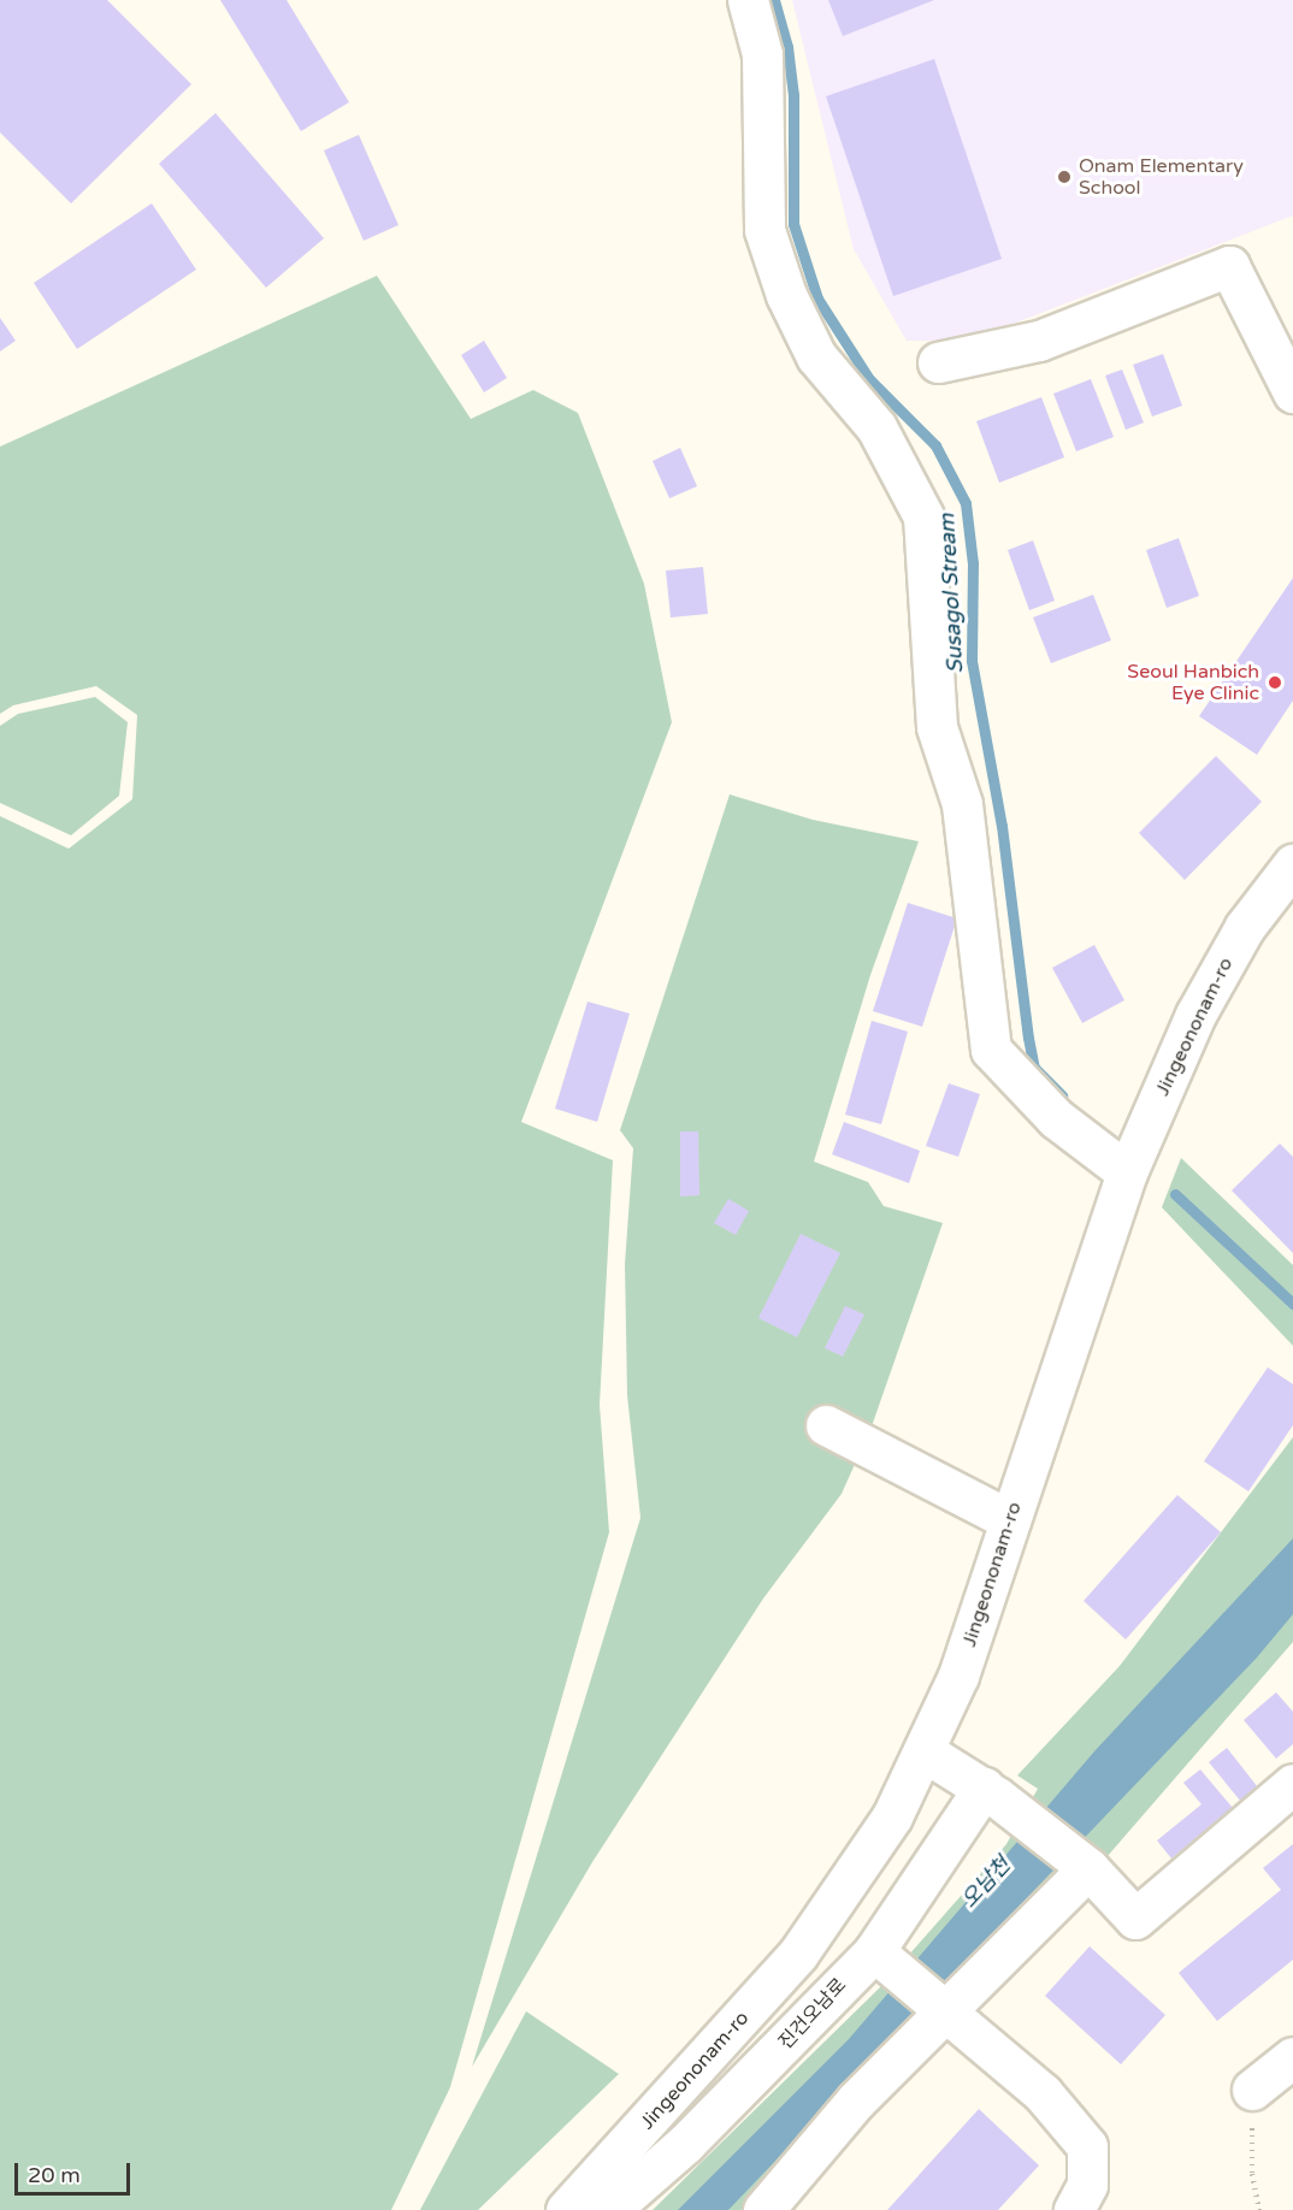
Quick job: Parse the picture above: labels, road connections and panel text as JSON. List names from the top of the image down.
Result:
{
  "streets": {
    "street": ["Jingeononam-ro", "진건오남로"]
  },
  "water": ["Susagol Stream", "오남천"],
  "places": ["Onam Elementary School", "Seoul Hanbich Eye Clinic"],
  "scale_bar": "20 m"
}
